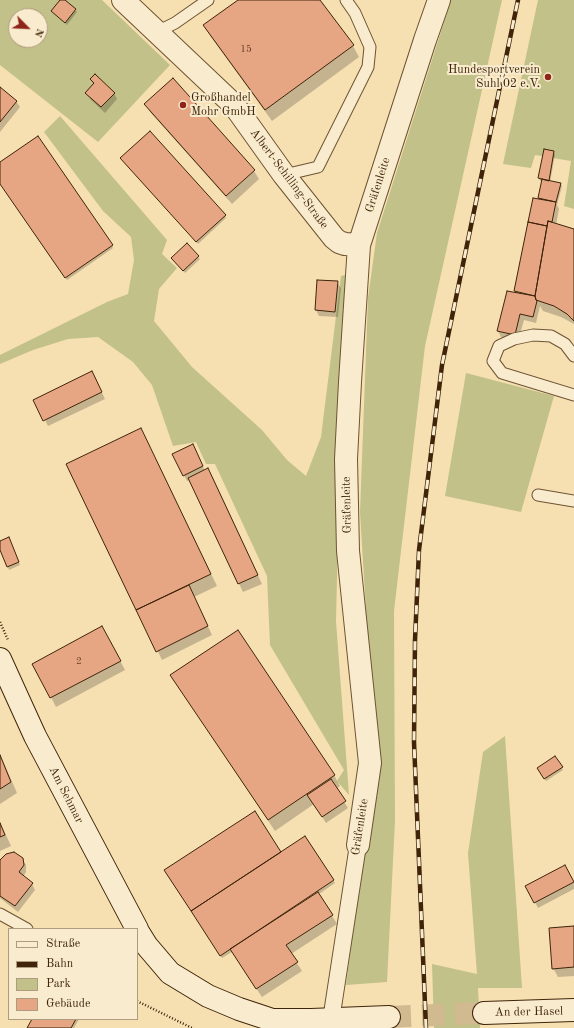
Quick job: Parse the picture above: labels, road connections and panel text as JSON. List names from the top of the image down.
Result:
{
  "streets": {
    "street": [
      "Albert-Schilling-Straße",
      "Gräfenleite",
      "Am Sehmar",
      "An der Hasel"
    ]
  },
  "crossings": [
    ["Albert-Schilling-Straße", "Gräfenleite"]
  ],
  "places": ["Hundesportverein Suhl 02 e.V.", "Großhandel Mohr GmbH"],
  "house_numbers": ["15", "2"],
  "legend": [
    "Straße",
    "Bahn",
    "Park",
    "Gebäude"
  ],
  "north": "bottom right"
}
